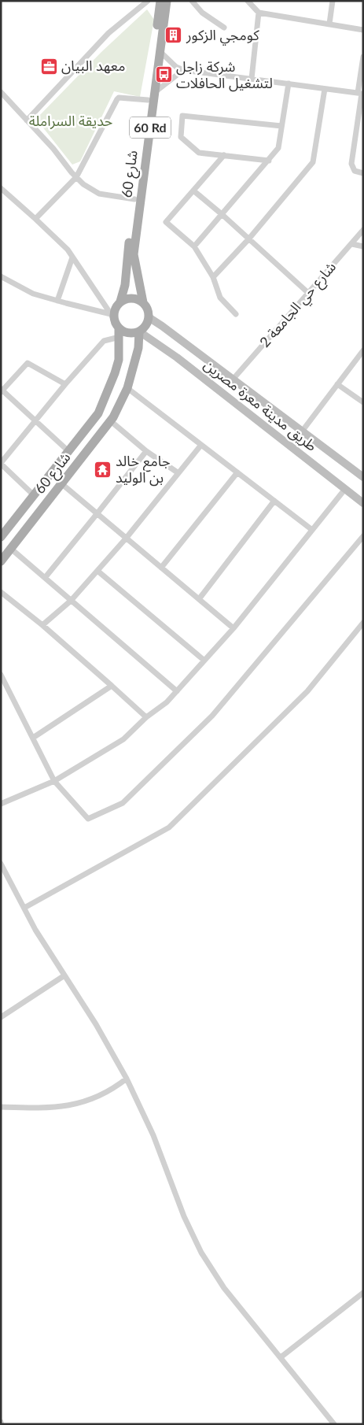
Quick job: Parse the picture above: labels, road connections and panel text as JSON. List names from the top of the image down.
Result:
{
  "streets": {
    "main road": ["60 Rd", "شارع 60", "طريق مدينة معرة مصرين"],
    "street": ["شارع حي الجامعة 2"]
  },
  "crossings": [
    ["شارع 60", "طريق مدينة معرة مصرين"],
    ["شارع حي الجامعة 2", "طريق مدينة معرة مصرين"]
  ],
  "parks": ["حديقة السراملة"],
  "places": {
    "building": ["كومجي الزكور"],
    "office": ["معهد البيان"],
    "bus stop": ["شركة زاجل لتشغيل الحافلات"],
    "temple": ["جامع خالد بن الوليد"]
  }
}
